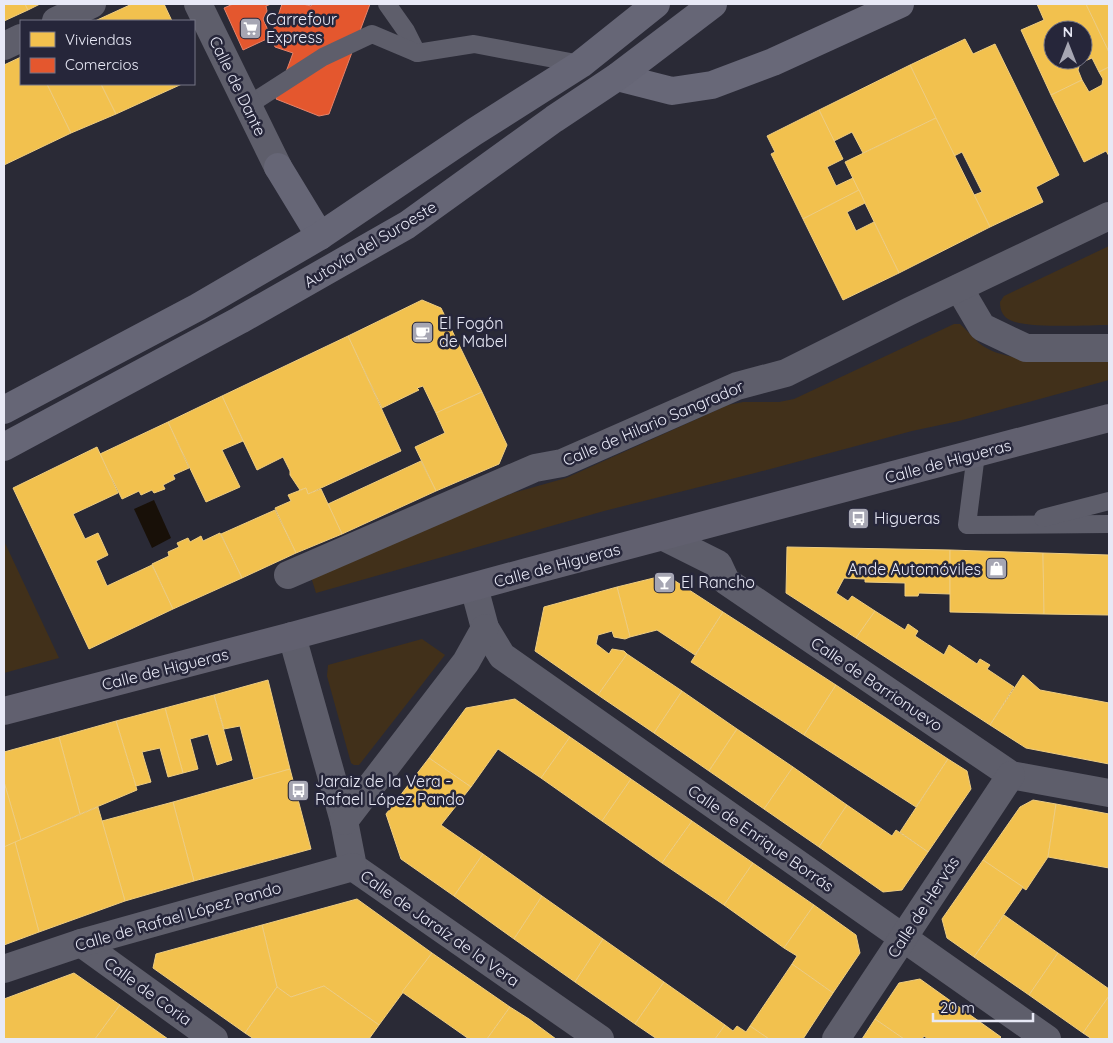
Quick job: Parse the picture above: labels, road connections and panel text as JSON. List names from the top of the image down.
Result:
{
  "streets": {
    "highway": ["Autovía del Suroeste"],
    "main road": ["Calle de Higueras"],
    "street": [
      "Calle de Dante",
      "Calle de Hilario Sangrador",
      "Calle de Barrionuevo",
      "Calle de Enrique Borrás",
      "Calle de Hervás",
      "Calle de Rafael López Pando",
      "Calle de Jaraíz de la Vera",
      "Calle de Coria"
    ]
  },
  "crossings": [
    ["Calle de Higueras", "Calle de Barrionuevo"],
    ["Calle de Higueras", "Calle de Jaraíz de la Vera"],
    ["Calle de Barrionuevo", "Calle de Hervás"],
    ["Calle de Enrique Borrás", "Calle de Hervás"],
    ["Calle de Rafael López Pando", "Calle de Jaraíz de la Vera"],
    ["Calle de Rafael López Pando", "Calle de Coria"]
  ],
  "places": {
    "supermarket": ["Carrefour Express"],
    "cafe": ["El Fogón de Mabel"],
    "bus stop": ["Higueras", "Jaraiz de la Vera - Rafael López Pando"],
    "shop": ["Ande Automóviles"],
    "bar": ["El Rancho"]
  },
  "legend": ["Viviendas", "Comercios"],
  "scale_bar": "20 m",
  "north": "top"
}
